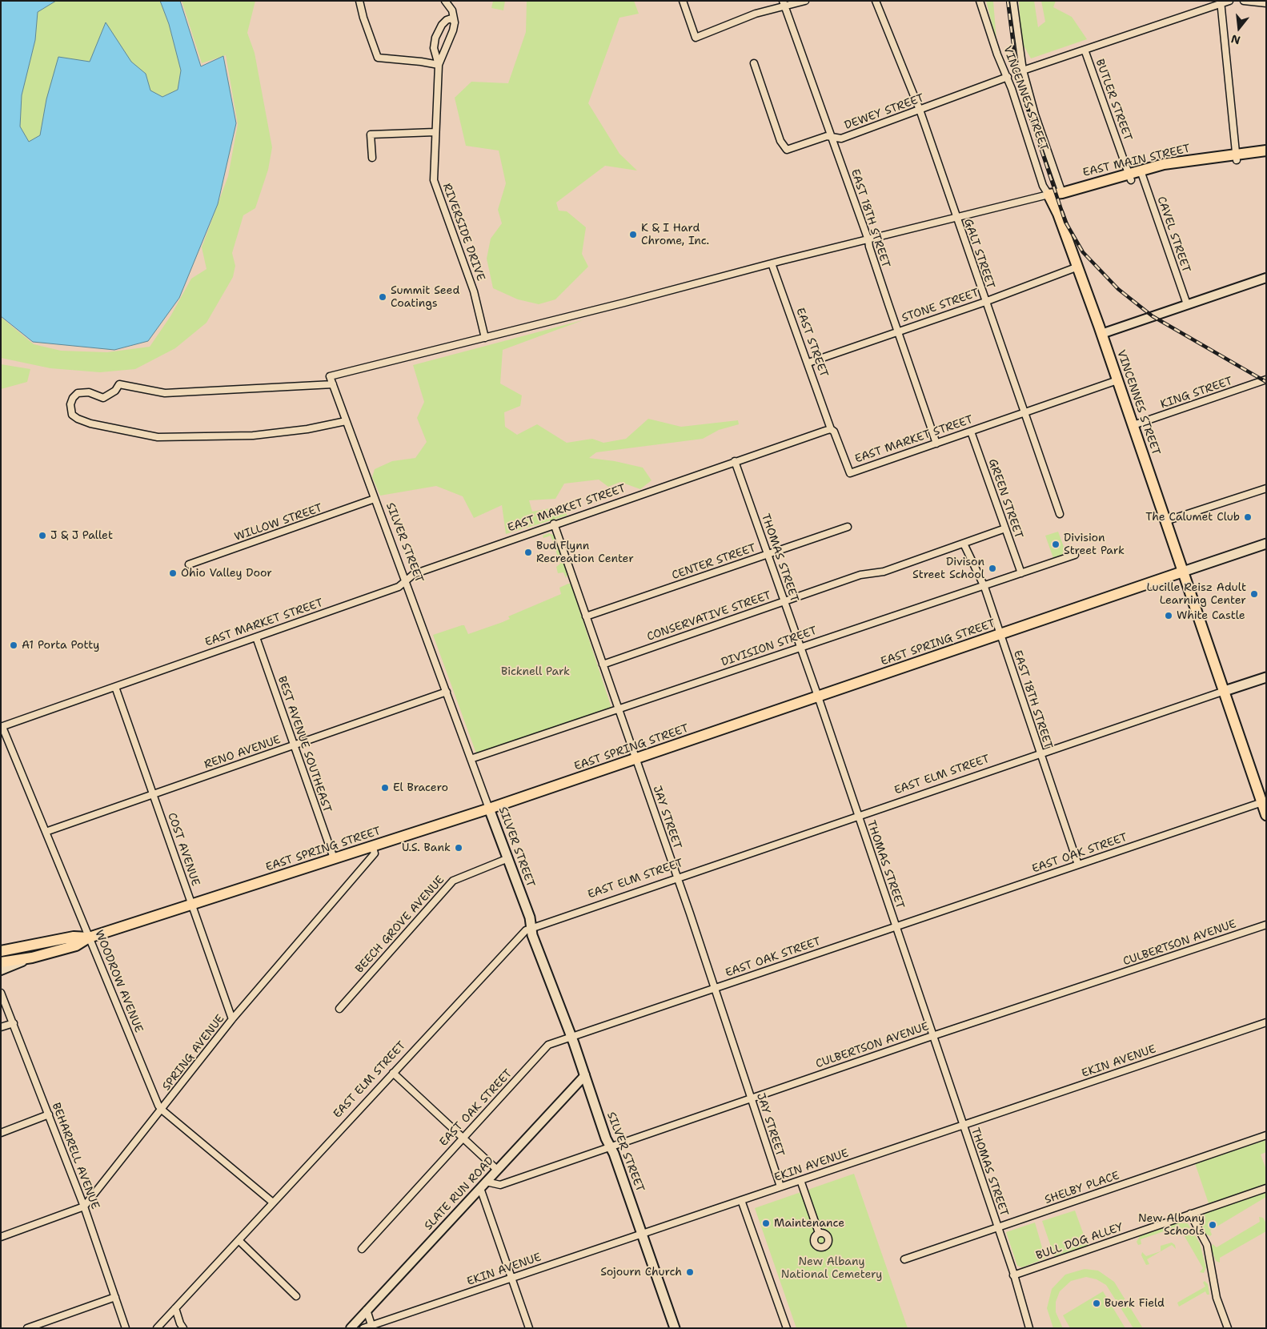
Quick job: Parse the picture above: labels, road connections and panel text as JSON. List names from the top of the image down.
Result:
{
  "streets": {
    "main road": [
      "VINCENNES STREET",
      "EAST MAIN STREET",
      "SILVER STREET",
      "EAST SPRING STREET",
      "EAST ELM STREET"
    ],
    "street": [
      "BUTLER STREET",
      "DEWEY STREET",
      "EAST 18TH STREET",
      "RIVERSIDE DRIVE",
      "CAVEL STREET",
      "GALT STREET",
      "STONE STREET",
      "EAST STREET",
      "KING STREET",
      "EAST MARKET STREET",
      "GREEN STREET",
      "WILLOW STREET",
      "THOMAS STREET",
      "CENTER STREET",
      "CONSERVATIVE STREET",
      "DIVISION STREET",
      "BEST AVENUE SOUTHEAST",
      "RENO AVENUE",
      "JAY STREET",
      "COST AVENUE",
      "EAST OAK STREET",
      "BEECH GROVE AVENUE",
      "CULBERTSON AVENUE",
      "WOODROW AVENUE",
      "SPRING AVENUE",
      "EKIN AVENUE",
      "BEHARRELL AVENUE",
      "SHELBY PLACE",
      "SLATE RUN ROAD",
      "BULL DOG ALLEY"
    ]
  },
  "crossings": [
    ["VINCENNES STREET", "DEWEY STREET"],
    ["VINCENNES STREET", "EAST MAIN STREET"],
    ["VINCENNES STREET", "STONE STREET"],
    ["VINCENNES STREET", "KING STREET"],
    ["VINCENNES STREET", "EAST MARKET STREET"],
    ["VINCENNES STREET", "EAST SPRING STREET"],
    ["VINCENNES STREET", "EAST ELM STREET"],
    ["VINCENNES STREET", "EAST OAK STREET"],
    ["BUTLER STREET", "EAST MAIN STREET"],
    ["DEWEY STREET", "EAST 18TH STREET"],
    ["DEWEY STREET", "GALT STREET"],
    ["EAST MAIN STREET", "CAVEL STREET"],
    ["EAST 18TH STREET", "STONE STREET"],
    ["EAST 18TH STREET", "EAST MARKET STREET"],
    ["EAST 18TH STREET", "CONSERVATIVE STREET"],
    ["EAST 18TH STREET", "EAST SPRING STREET"],
    ["EAST 18TH STREET", "DIVISION STREET"],
    ["EAST 18TH STREET", "EAST ELM STREET"],
    ["EAST 18TH STREET", "EAST OAK STREET"],
    ["RIVERSIDE DRIVE", "SILVER STREET"],
    ["GALT STREET", "STONE STREET"],
    ["GALT STREET", "EAST MARKET STREET"],
    ["STONE STREET", "EAST STREET"],
    ["EAST STREET", "EAST MARKET STREET"],
    ["EAST MARKET STREET", "GREEN STREET"],
    ["EAST MARKET STREET", "SILVER STREET"],
    ["EAST MARKET STREET", "THOMAS STREET"],
    ["EAST MARKET STREET", "BEST AVENUE SOUTHEAST"],
    ["EAST MARKET STREET", "JAY STREET"],
    ["EAST MARKET STREET", "COST AVENUE"],
    ["EAST MARKET STREET", "WOODROW AVENUE"],
    ["GREEN STREET", "CONSERVATIVE STREET"],
    ["GREEN STREET", "DIVISION STREET"],
    ["WILLOW STREET", "SILVER STREET"],
    ["SILVER STREET", "EAST SPRING STREET"],
    ["SILVER STREET", "DIVISION STREET"],
    ["SILVER STREET", "RENO AVENUE"],
    ["SILVER STREET", "EAST ELM STREET"],
    ["SILVER STREET", "EAST OAK STREET"],
    ["SILVER STREET", "BEECH GROVE AVENUE"],
    ["SILVER STREET", "CULBERTSON AVENUE"],
    ["SILVER STREET", "EKIN AVENUE"],
    ["SILVER STREET", "SLATE RUN ROAD"],
    ["THOMAS STREET", "CENTER STREET"],
    ["THOMAS STREET", "CONSERVATIVE STREET"],
    ["THOMAS STREET", "EAST SPRING STREET"],
    ["THOMAS STREET", "DIVISION STREET"],
    ["THOMAS STREET", "EAST ELM STREET"],
    ["THOMAS STREET", "EAST OAK STREET"],
    ["THOMAS STREET", "CULBERTSON AVENUE"],
    ["THOMAS STREET", "EKIN AVENUE"],
    ["THOMAS STREET", "SHELBY PLACE"],
    ["THOMAS STREET", "BULL DOG ALLEY"],
    ["CENTER STREET", "JAY STREET"],
    ["CONSERVATIVE STREET", "JAY STREET"],
    ["EAST SPRING STREET", "BEST AVENUE SOUTHEAST"],
    ["EAST SPRING STREET", "JAY STREET"],
    ["EAST SPRING STREET", "COST AVENUE"],
    ["EAST SPRING STREET", "WOODROW AVENUE"],
    ["EAST SPRING STREET", "SPRING AVENUE"],
    ["DIVISION STREET", "JAY STREET"],
    ["BEST AVENUE SOUTHEAST", "RENO AVENUE"],
    ["RENO AVENUE", "COST AVENUE"],
    ["RENO AVENUE", "WOODROW AVENUE"],
    ["EAST ELM STREET", "JAY STREET"],
    ["EAST ELM STREET", "WOODROW AVENUE"],
    ["JAY STREET", "EAST OAK STREET"],
    ["JAY STREET", "CULBERTSON AVENUE"],
    ["JAY STREET", "EKIN AVENUE"],
    ["COST AVENUE", "SPRING AVENUE"],
    ["CULBERTSON AVENUE", "SLATE RUN ROAD"],
    ["WOODROW AVENUE", "SPRING AVENUE"],
    ["SPRING AVENUE", "BEHARRELL AVENUE"]
  ],
  "parks": ["Bicknell Park", "New Albany National Cemetery"],
  "places": [
    "K & I Hard Chrome, Inc.",
    "Summit Seed Coatings",
    "The Calumet Club",
    "J & J Pallet",
    "Division Street Park",
    "Bud Flynn Recreation Center",
    "Divison Street School",
    "Ohio Valley Door",
    "Lucille Reisz Adult Learning Center",
    "White Castle",
    "A1 Porta Potty",
    "El Bracero",
    "U.S. Bank",
    "Maintenance",
    "New Albany Schools",
    "Sojourn Church",
    "Buerk Field"
  ],
  "north": "bottom"
}
